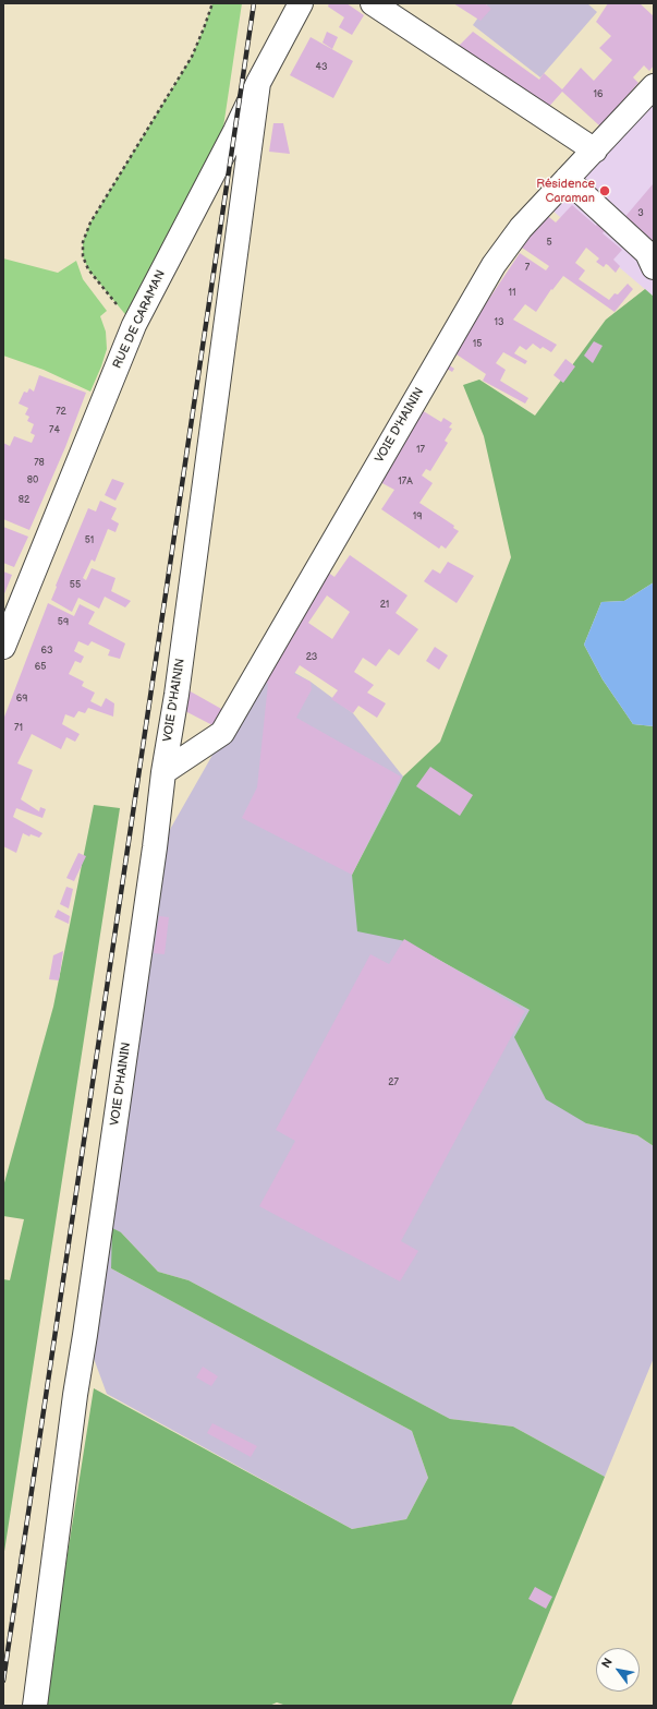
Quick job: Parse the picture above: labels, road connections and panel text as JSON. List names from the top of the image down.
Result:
{
  "streets": {
    "street": ["RUE DE CARAMAN", "VOIE D'HAININ"]
  },
  "crossings": [
    ["RUE DE CARAMAN", "VOIE D'HAININ"]
  ],
  "places": ["Résidence Caraman"],
  "house_numbers": [
    "43",
    "16",
    "3",
    "5",
    "7",
    "11",
    "13",
    "15",
    "72",
    "74",
    "17",
    "78",
    "80",
    "17A",
    "82",
    "19",
    "51",
    "55",
    "21",
    "59",
    "63",
    "23",
    "65",
    "69",
    "71",
    "27"
  ],
  "north": "top left"
}
